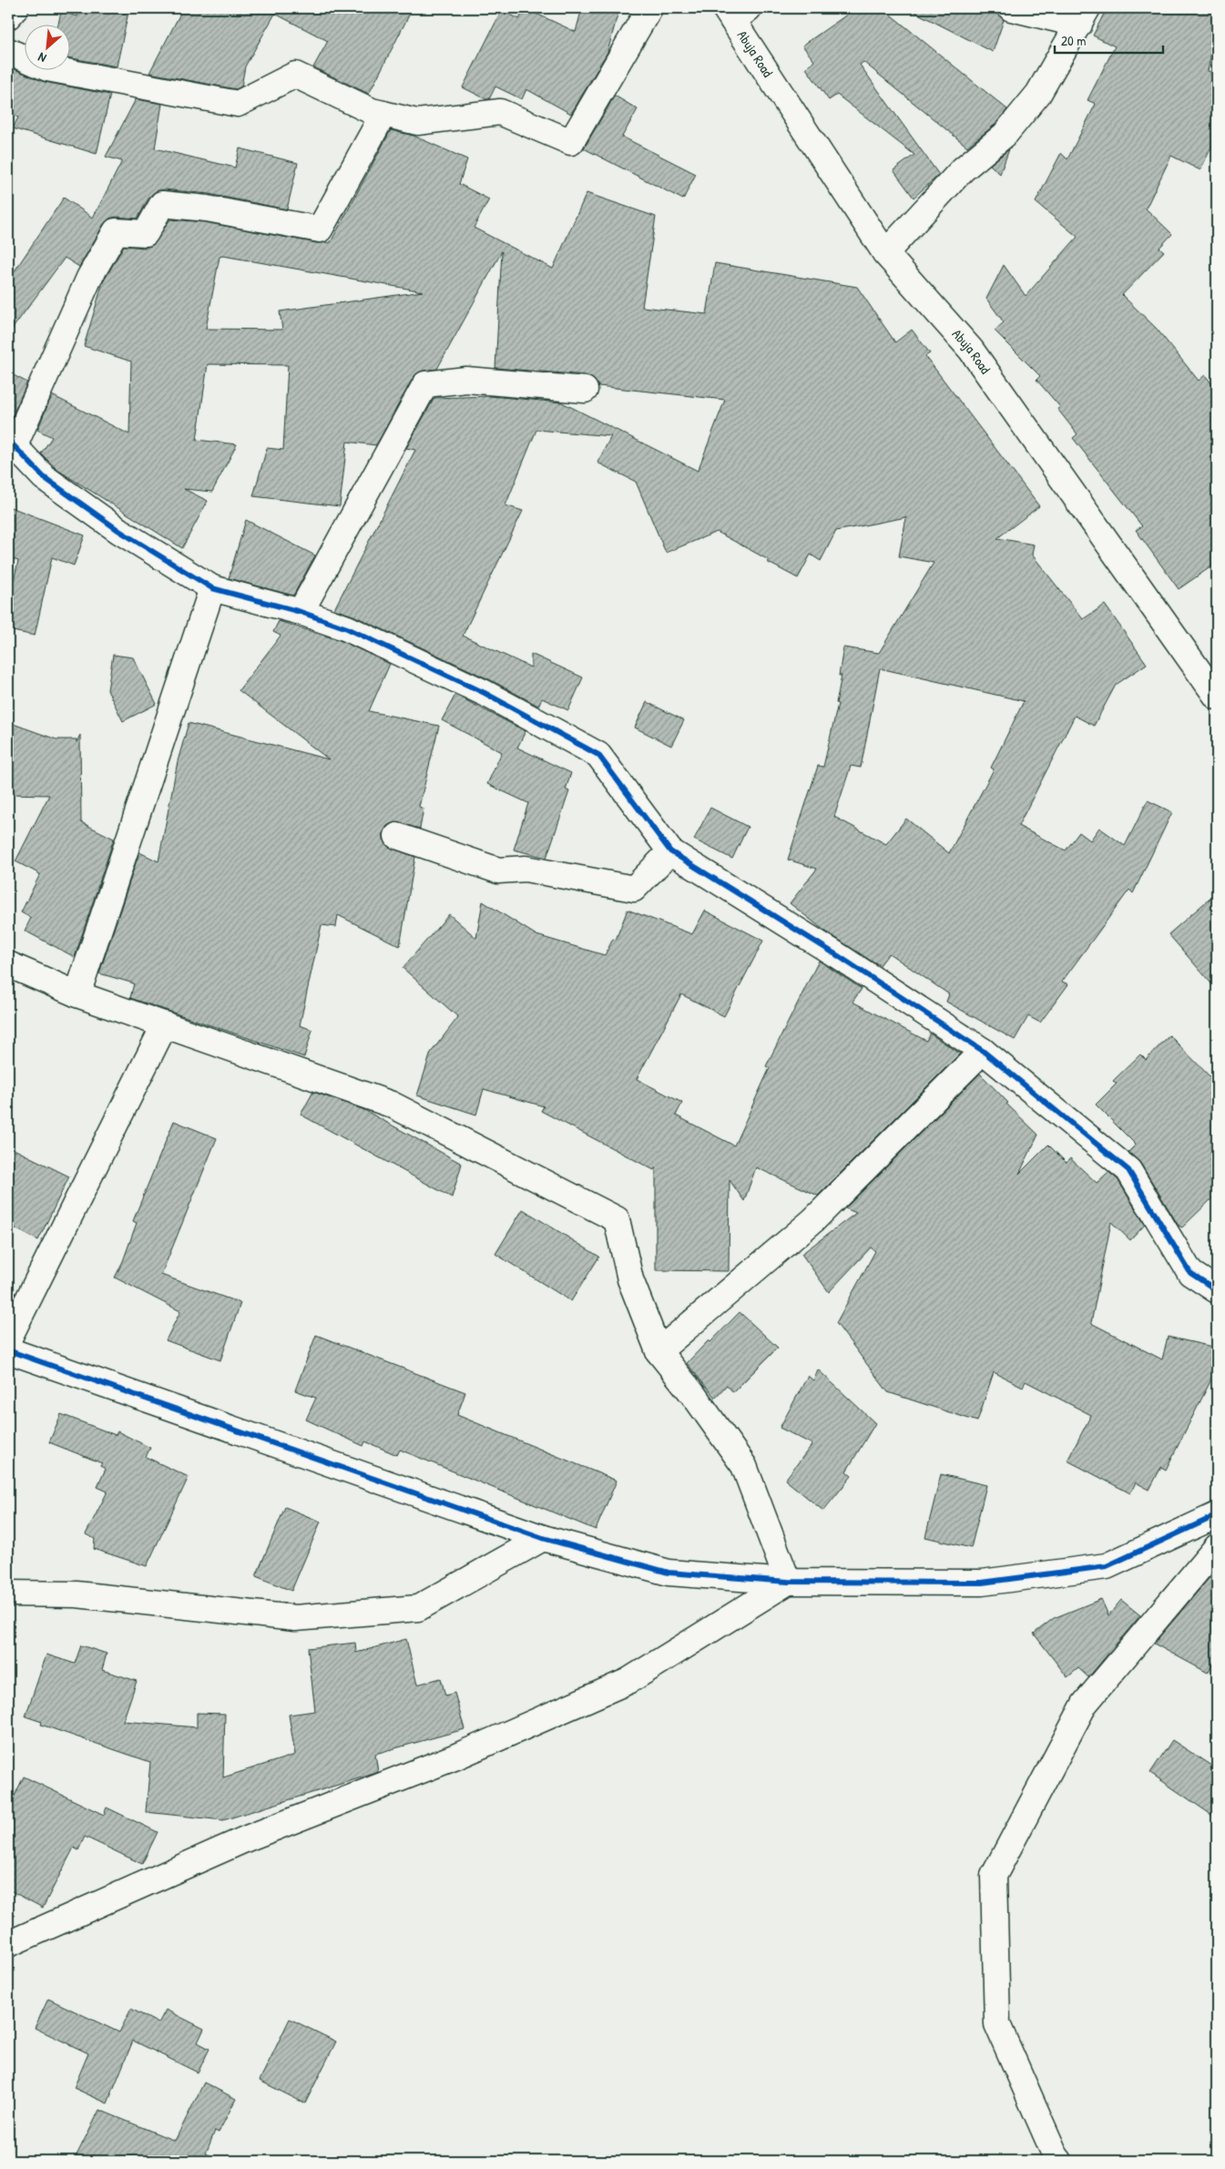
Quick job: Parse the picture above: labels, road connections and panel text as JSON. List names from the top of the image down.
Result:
{
  "streets": {
    "street": ["Abuja Road"]
  },
  "scale_bar": "20 m",
  "north": "bottom left"
}
